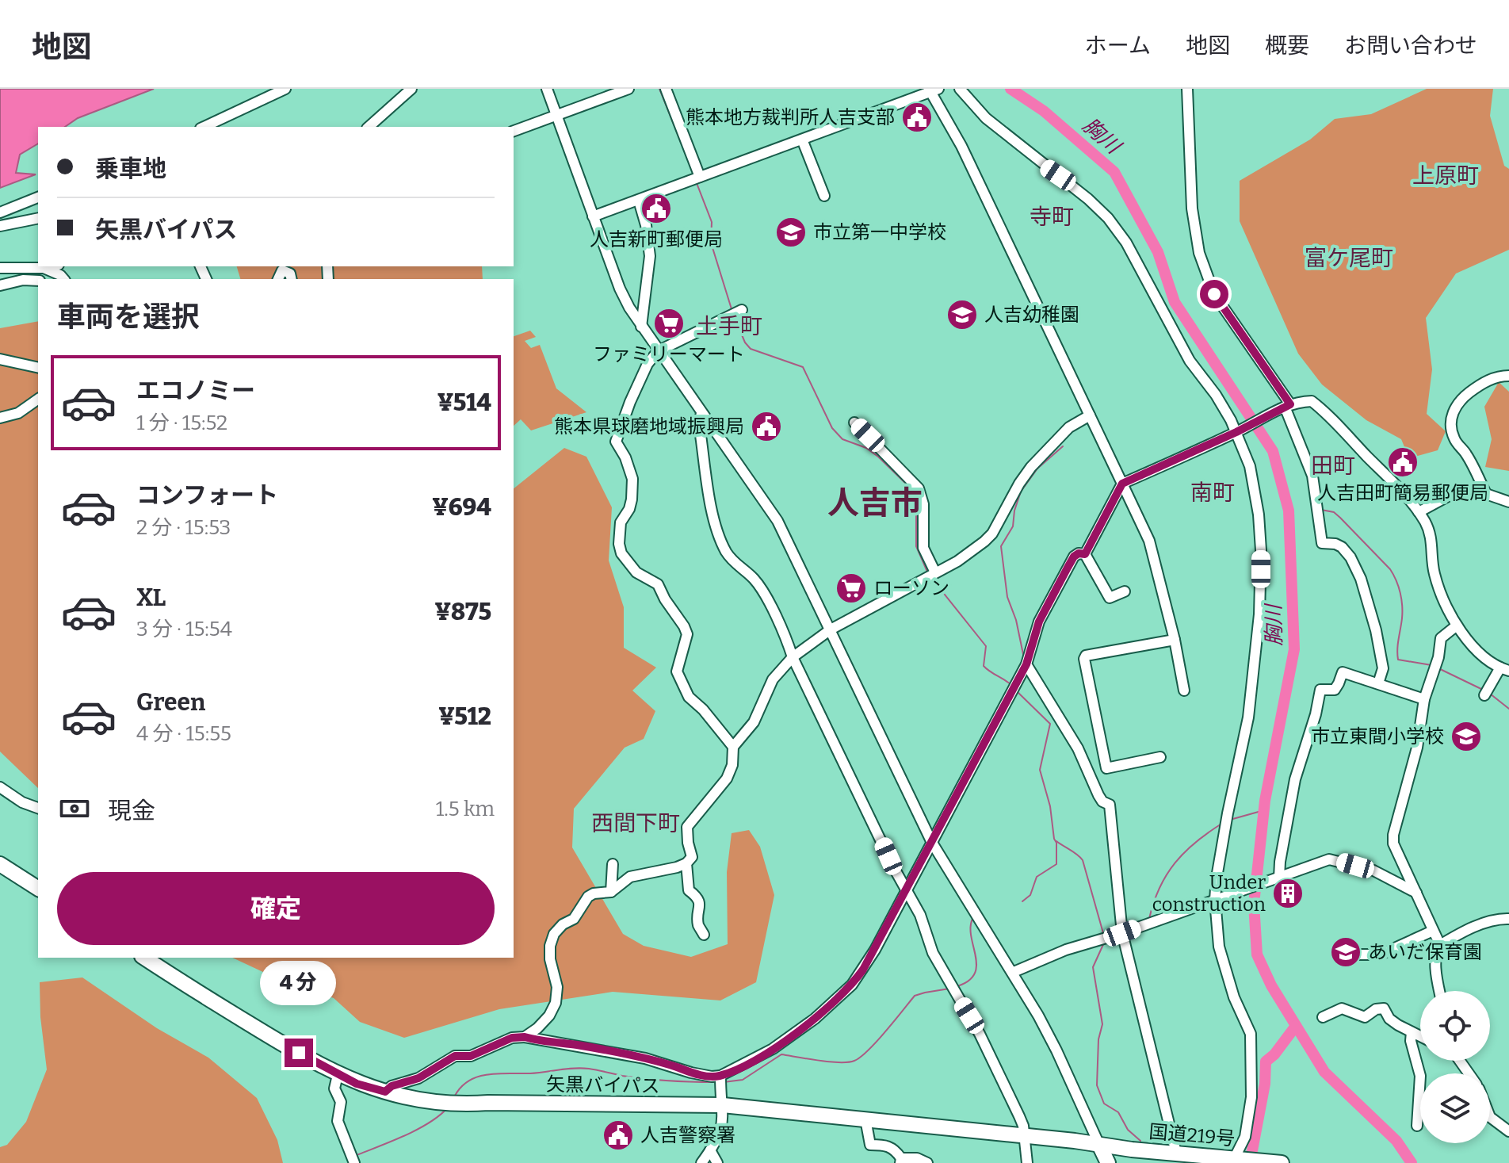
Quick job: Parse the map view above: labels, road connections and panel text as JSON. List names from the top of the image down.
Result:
{
  "streets": {
    "highway": ["矢黒バイパス", "国道219号"]
  },
  "crossings": [
    ["矢黒バイパス", "国道219号"]
  ],
  "districts": [
    "上原町",
    "寺町",
    "富ケ尾町",
    "土手町",
    "田町",
    "南町",
    "人吉市",
    "西間下町"
  ],
  "water": ["胸川"],
  "places": {
    "public building": [
      "熊本地方裁判所人吉支部",
      "人吉新町郵便局",
      "熊本県球磨地域振興局",
      "人吉田町簡易郵便局",
      "人吉警察署"
    ],
    "school or university": [
      "市立第一中学校",
      "人吉幼稚園",
      "市立東間小学校",
      "あいだ保育園"
    ],
    "supermarket": ["ファミリーマート", "ローソン"],
    "building": ["Under construction"]
  },
  "page": {
    "header": "地図",
    "nav": [
      "ホーム",
      "地図",
      "概要",
      "お問い合わせ"
    ],
    "banner": ["乗車地", "矢黒バイパス"],
    "heading": "車両を選択",
    "list": [
      {
        "name": "エコノミー",
        "note": "1 分 · 15:52",
        "value": "¥514"
      },
      {
        "name": "コンフォート",
        "note": "2 分 · 15:53",
        "value": "¥694"
      },
      {
        "name": "XL",
        "note": "3 分 · 15:54",
        "value": "¥875"
      },
      {
        "name": "Green",
        "note": "4 分 · 15:55",
        "value": "¥512"
      }
    ],
    "pay": ["現金", "1.5 km"],
    "buttons": "確定",
    "bubble": "4 分"
  }
}
